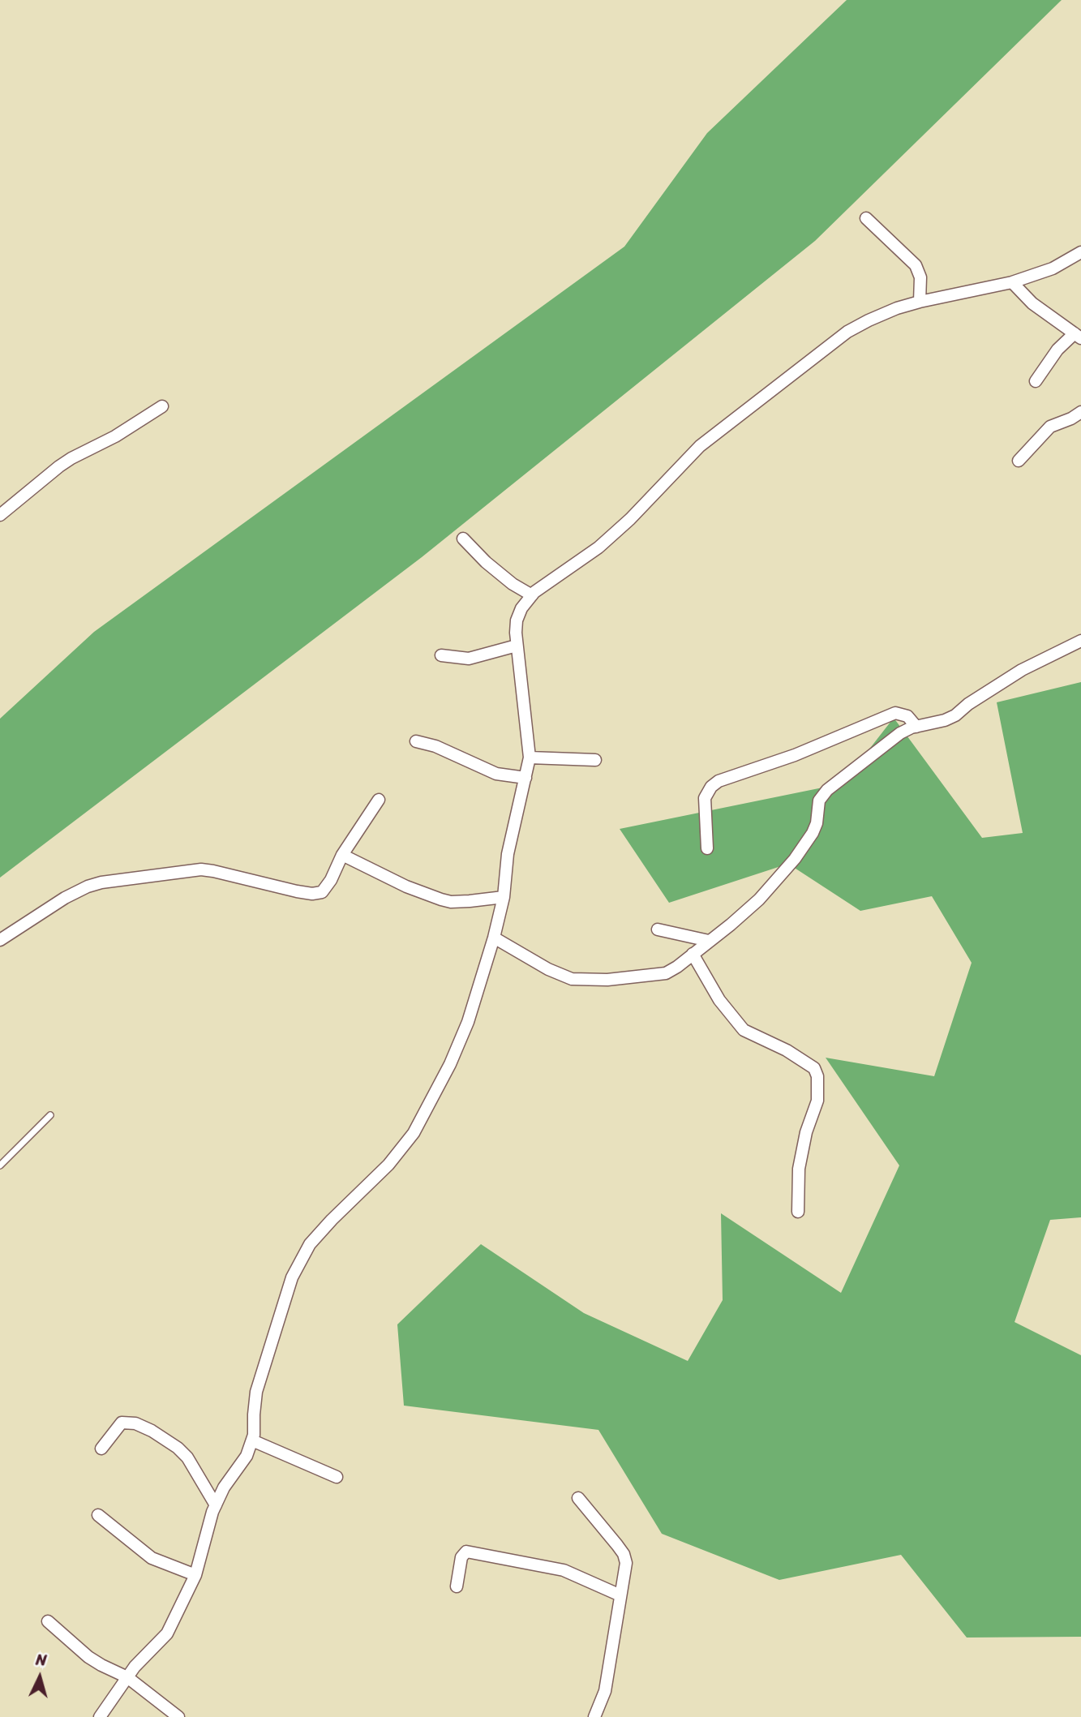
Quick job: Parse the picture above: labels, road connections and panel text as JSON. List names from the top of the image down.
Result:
{
  "north": "top"
}
